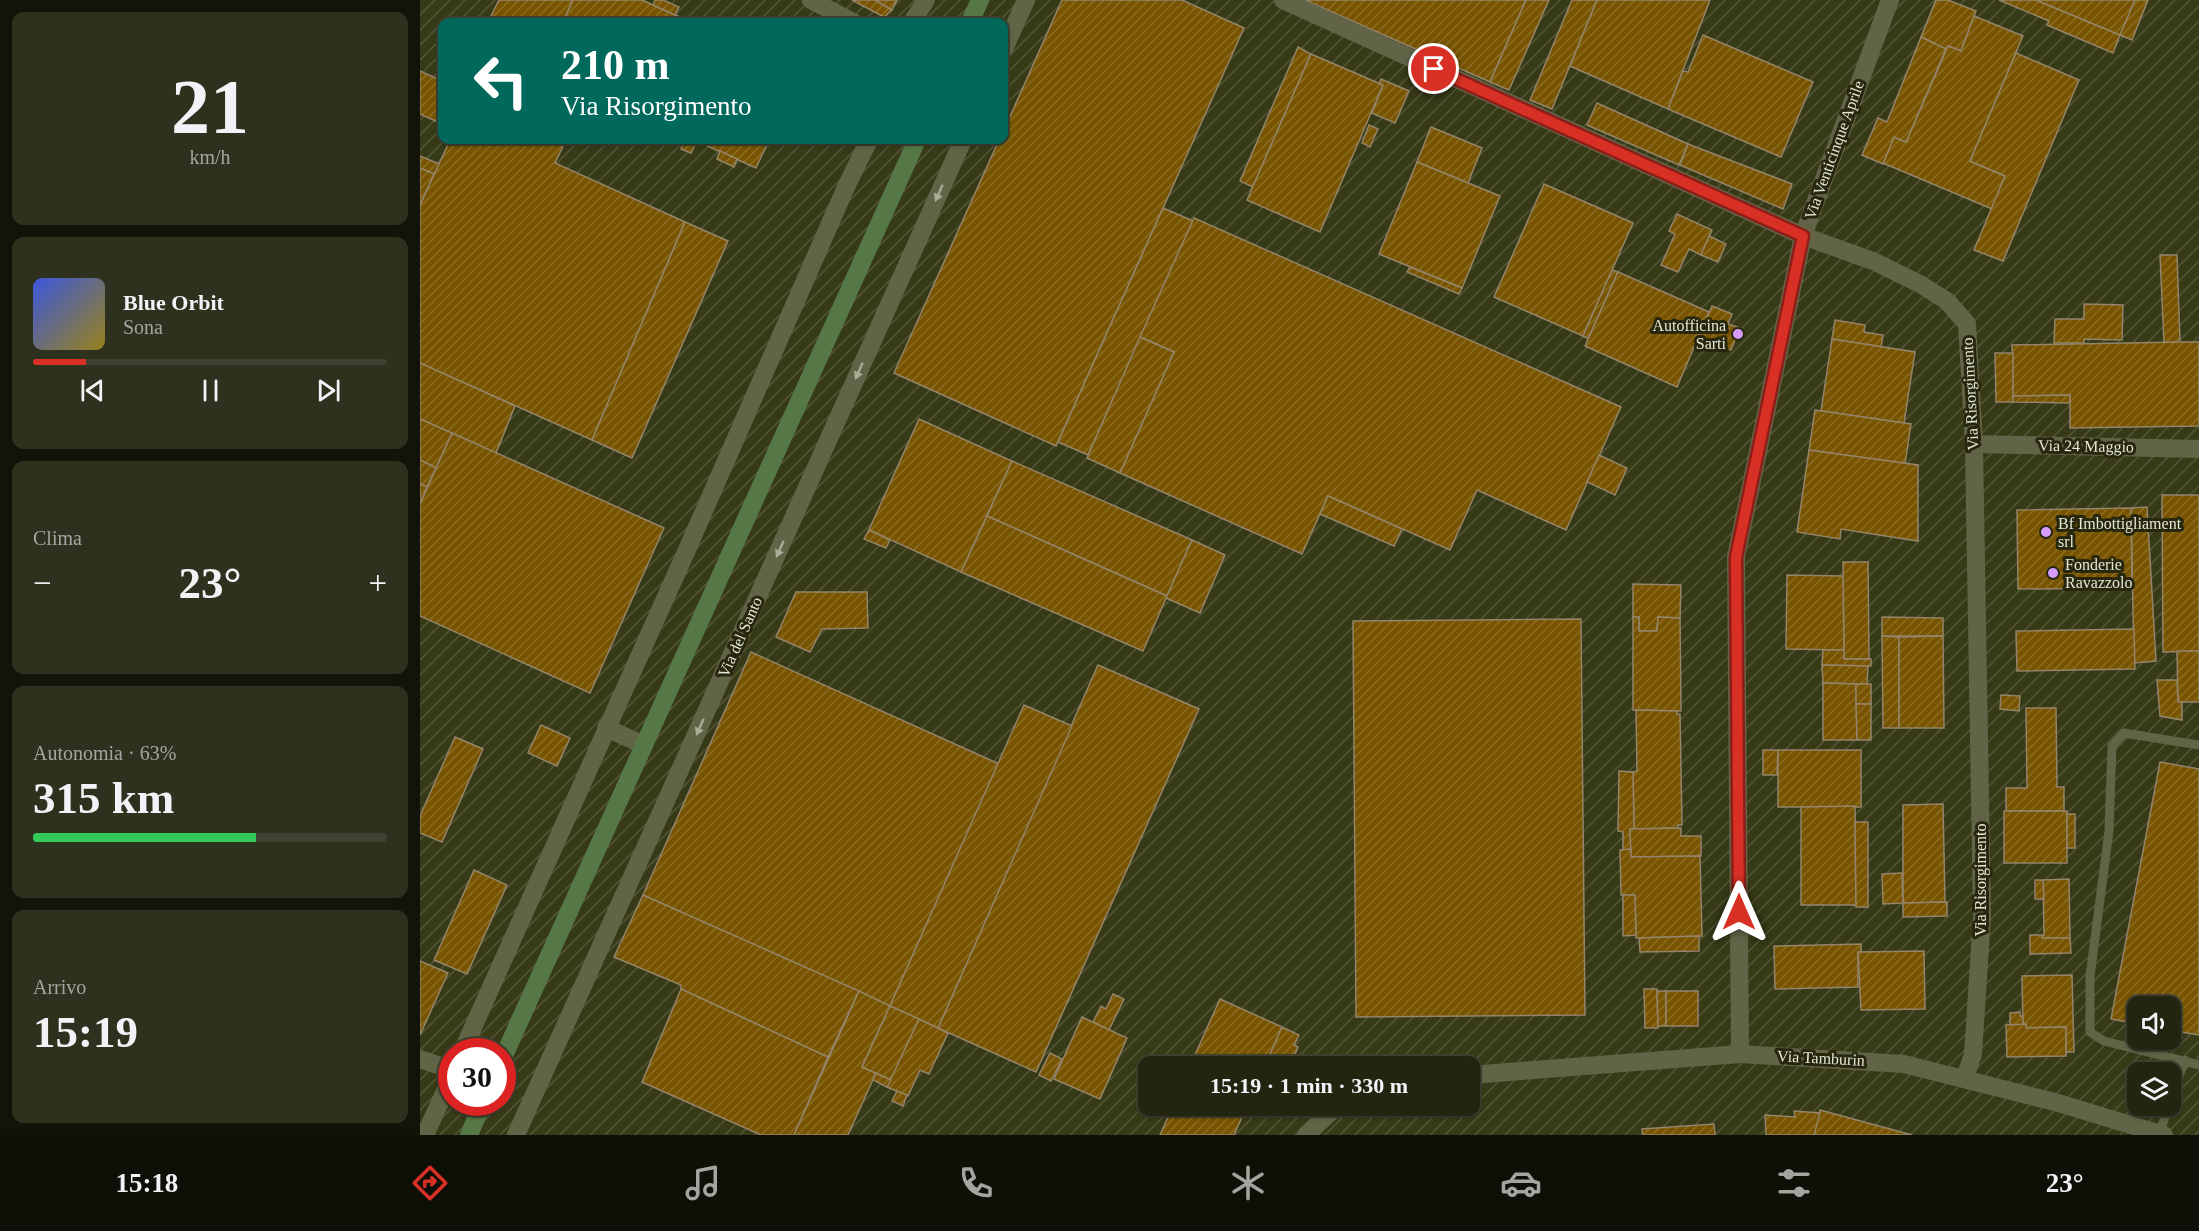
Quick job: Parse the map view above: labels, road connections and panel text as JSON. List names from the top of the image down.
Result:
{
  "streets": {
    "street": [
      "Via Venticinque Aprile",
      "Via Risorgimento",
      "Via 24 Maggio",
      "Via del Santo",
      "Via Tamburin"
    ]
  },
  "crossings": [
    ["Via Venticinque Aprile", "Via Risorgimento"],
    ["Via Venticinque Aprile", "Via Tamburin"],
    ["Via Risorgimento", "Via 24 Maggio"],
    ["Via Risorgimento", "Via Tamburin"]
  ],
  "places": ["Autofficina Sarti", "Bf Imbottigliament srl", "Fonderie Ravazzolo"],
  "page": {
    "tile": [
      ["21", "km/h"],
      "Clima",
      ["Autonomia · 63%", "315 km"],
      ["Arrivo", "15:19"]
    ],
    "turn": ["210 m", "Via Risorgimento"],
    "song": ["Blue Orbit", "Sona"],
    "heat": ["−", "23°", "+"],
    "limit": "30",
    "trip": "15:19 · 1 min · 330 m",
    "tabs": ["15:18", "23°"]
  }
}
